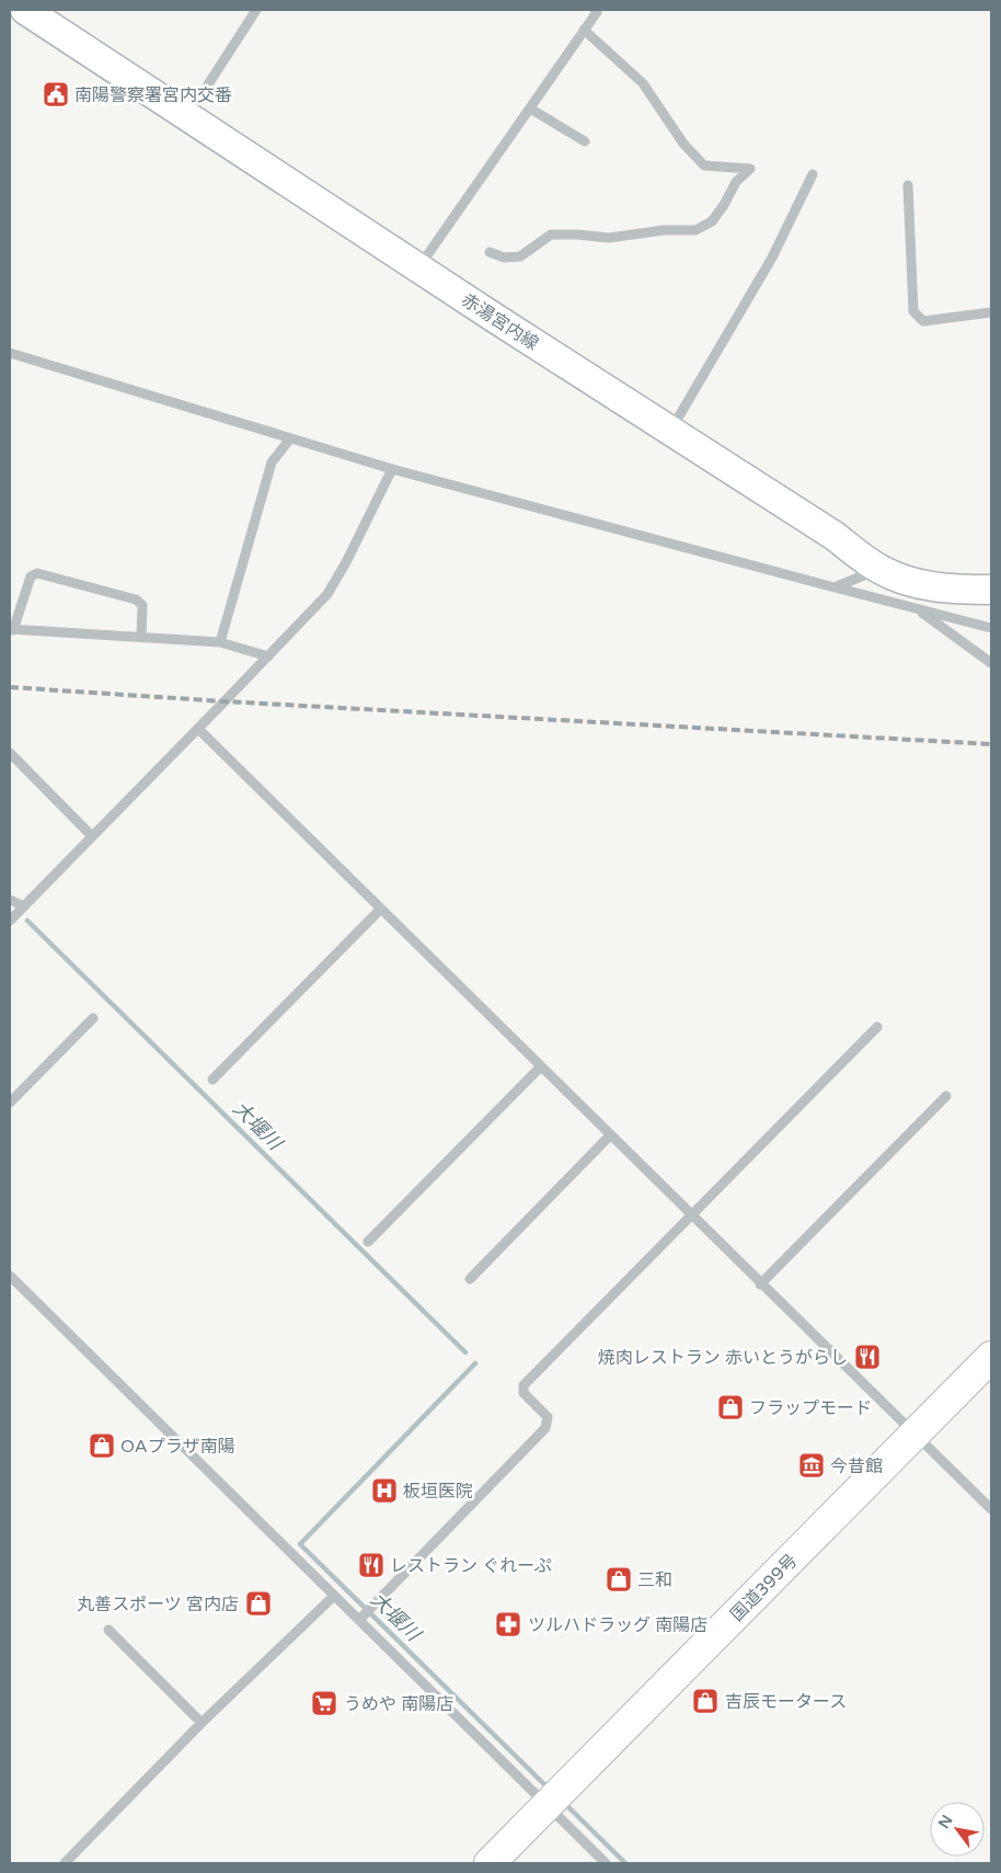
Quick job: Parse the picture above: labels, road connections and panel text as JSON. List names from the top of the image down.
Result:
{
  "streets": {
    "highway": ["国道399号"],
    "main road": ["赤湯宮内線"]
  },
  "water": ["大堰川"],
  "places": {
    "public building": ["南陽警察署宮内交番"],
    "restaurant": ["焼肉レストラン 赤いとうがらし", "レストラン ぐれーぷ"],
    "shop": [
      "フラップモード",
      "OAプラザ南陽",
      "三和",
      "丸善スポーツ 宮内店",
      "吉辰モータース"
    ],
    "museum": ["今昔館"],
    "hospital": ["板垣医院"],
    "pharmacy": ["ツルハドラッグ 南陽店"],
    "supermarket": ["うめや 南陽店"]
  },
  "north": "top left"
}
